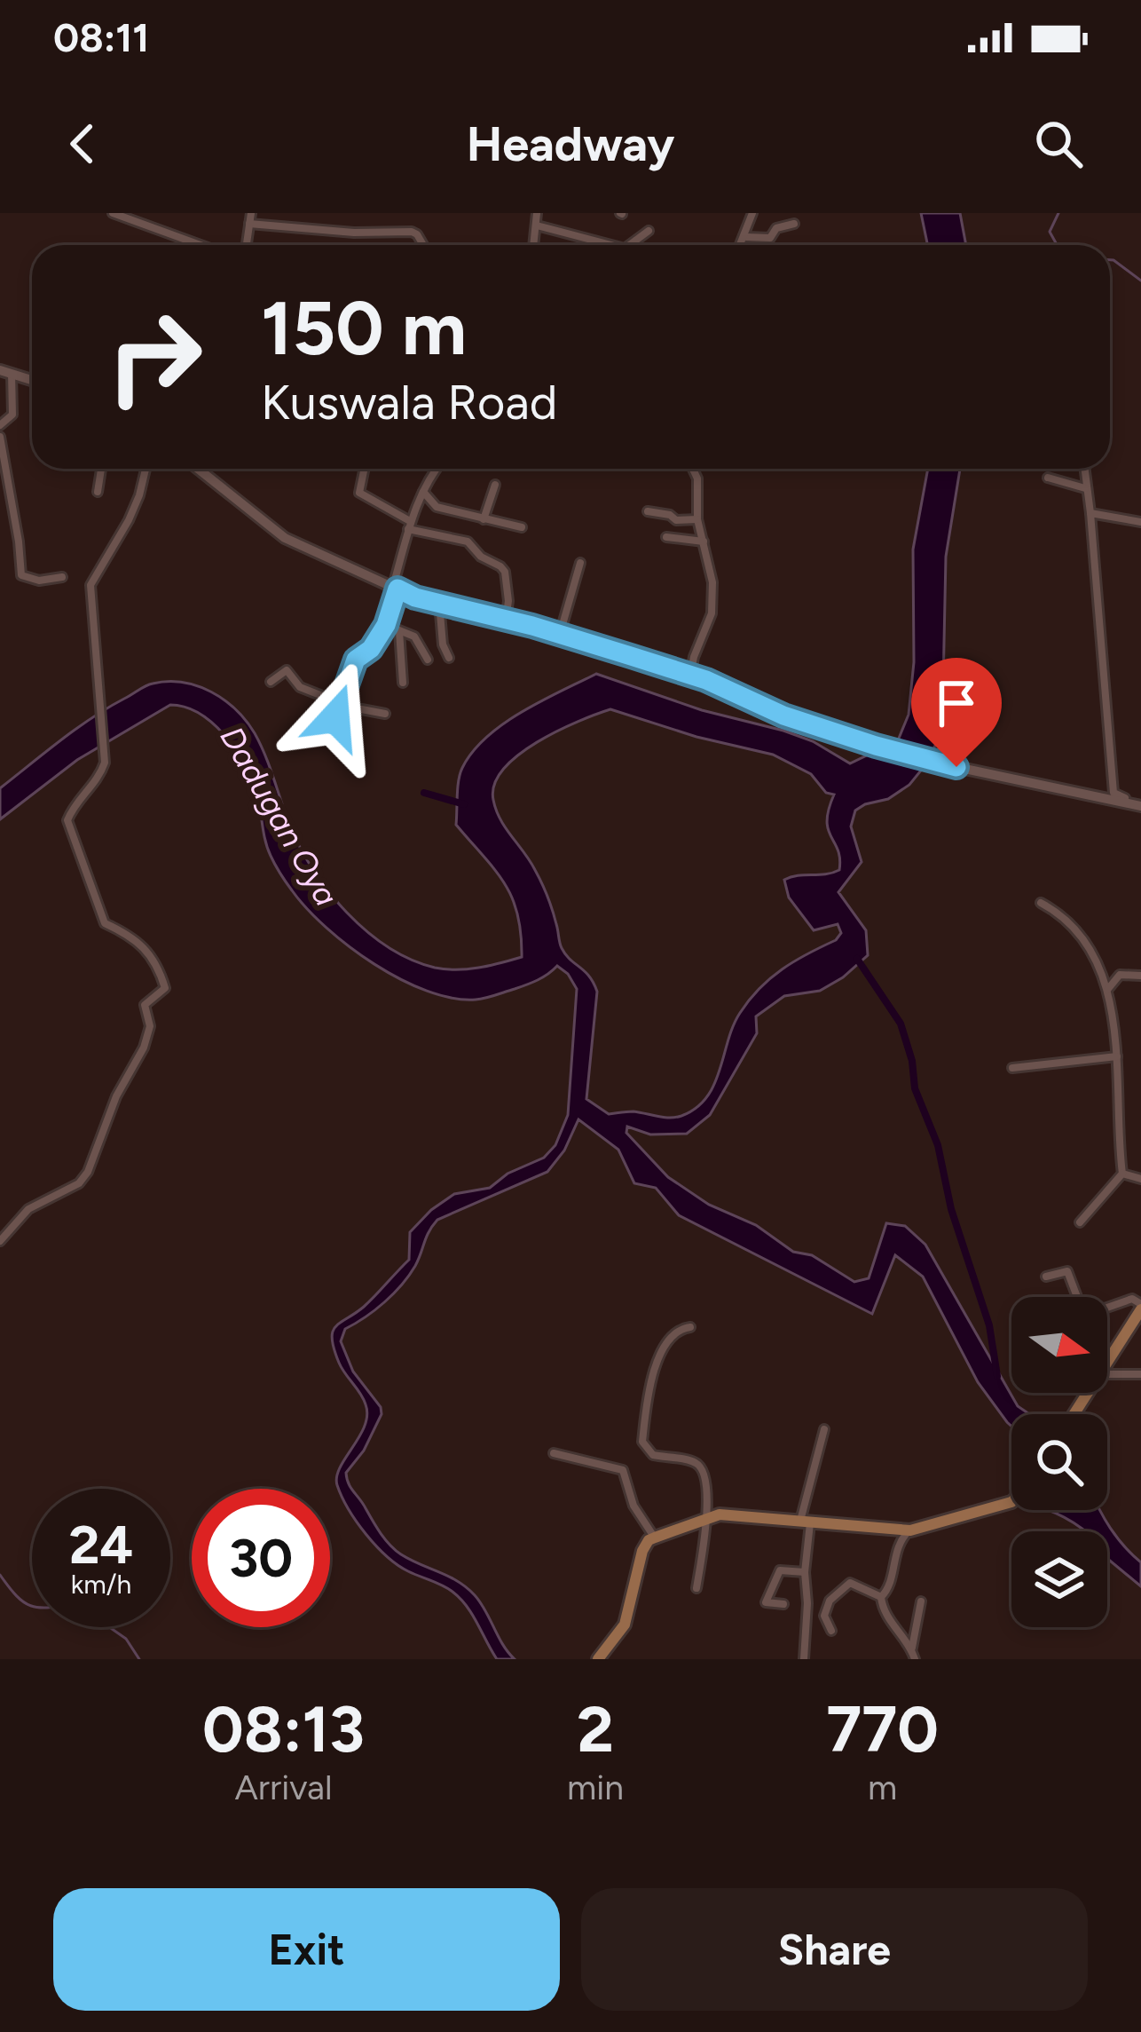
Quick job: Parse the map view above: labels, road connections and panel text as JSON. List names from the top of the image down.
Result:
{
  "water": ["Dadugan Oya"],
  "north": "right",
  "page": {
    "status": "08:11",
    "header": "Headway",
    "turn": ["150 m", "Kuswala Road"],
    "speed": "24 km/h",
    "limit": "30",
    "eta": [
      "08:13",
      "Arrival",
      "2",
      "min",
      "770",
      "m"
    ],
    "buttons": ["Exit", "Share"]
  }
}
